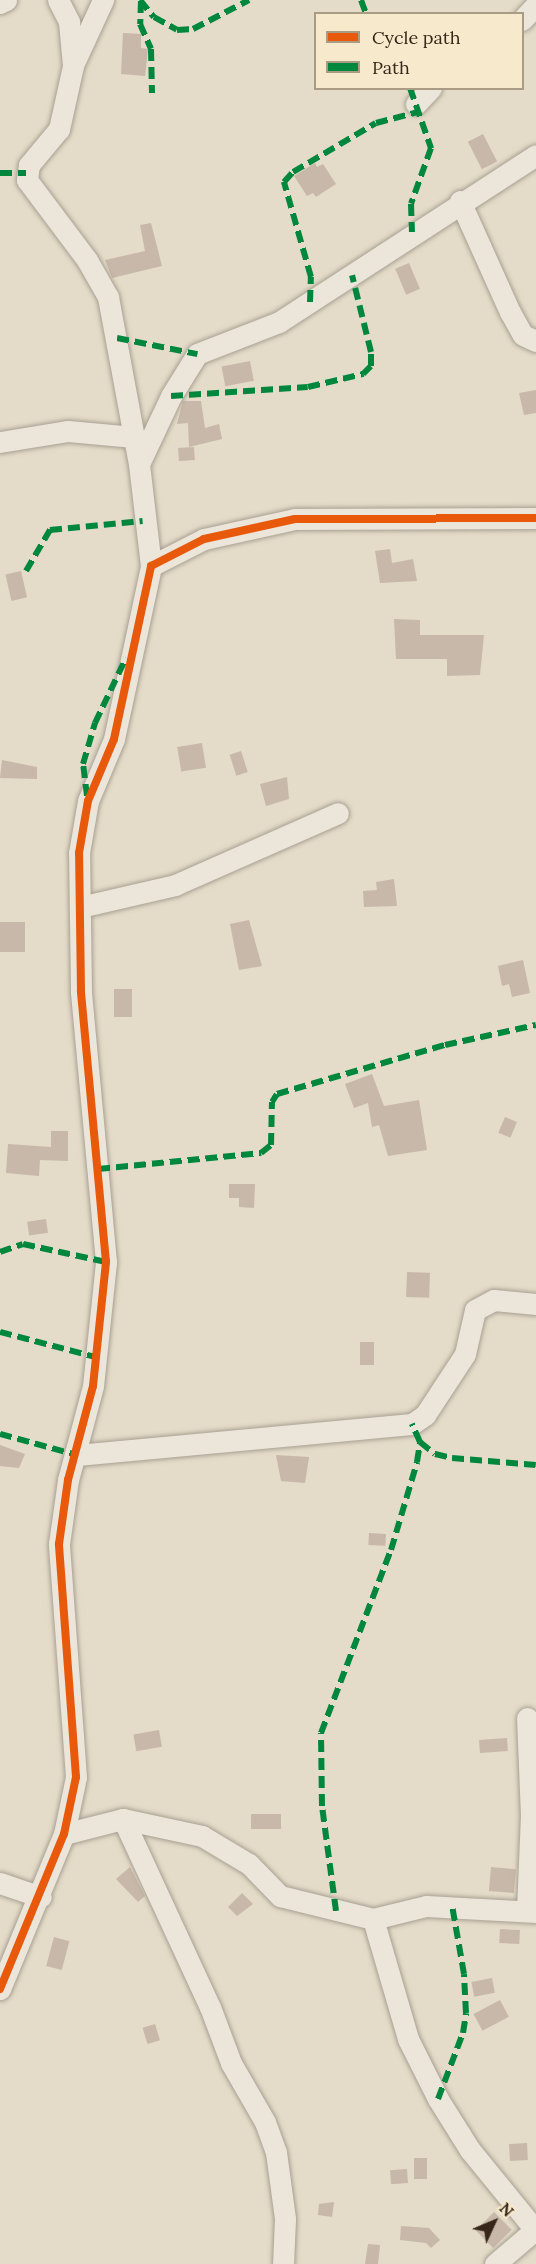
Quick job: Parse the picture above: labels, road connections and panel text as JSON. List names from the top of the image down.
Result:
{
  "legend": ["Cycle path", "Path"],
  "north": "top right"
}
